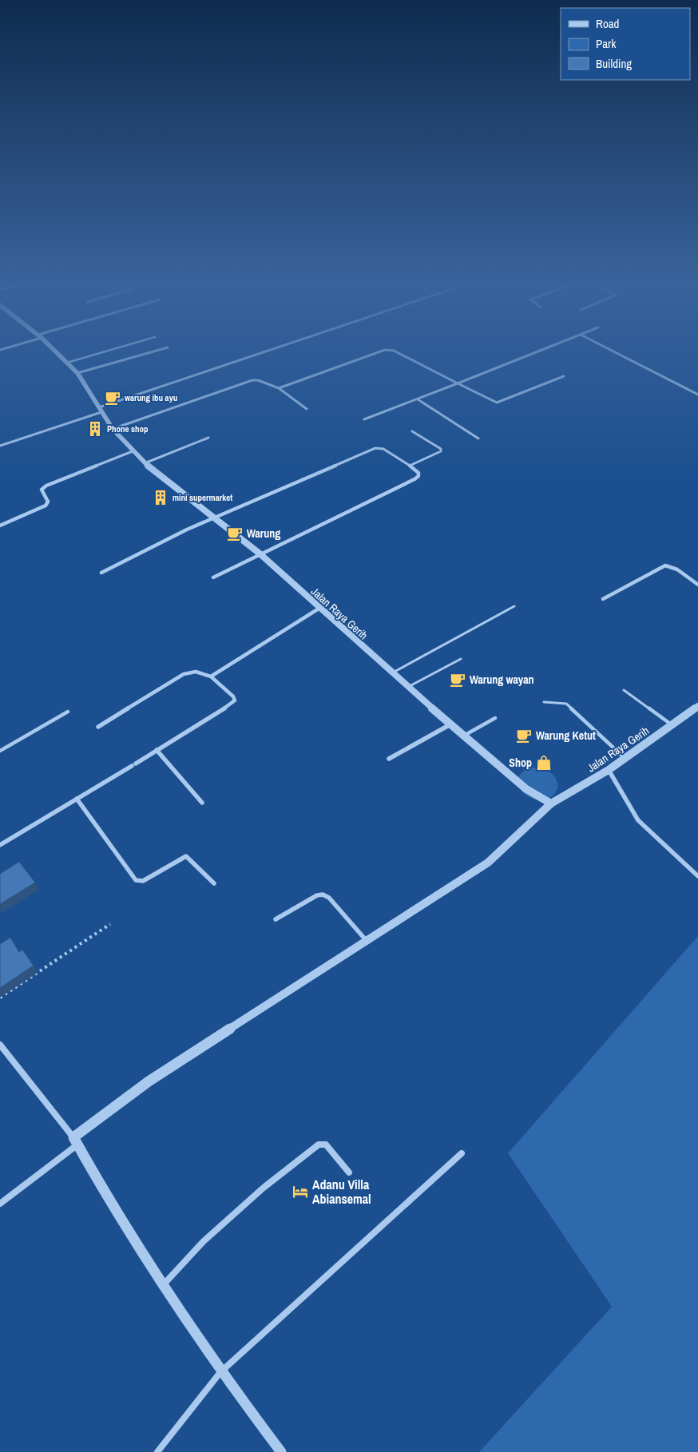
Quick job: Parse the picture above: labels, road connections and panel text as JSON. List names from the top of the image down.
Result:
{
  "streets": {
    "street": ["Jalan Raya Gerih"]
  },
  "places": {
    "cafe": [
      "warung ibu ayu",
      "Warung",
      "Warung wayan",
      "Warung Ketut"
    ],
    "building": ["Phone shop", "mini supermarket"],
    "shop": ["Shop"],
    "hotel": ["Adanu Villa Abiansemal"]
  },
  "legend": ["Road", "Park", "Building"]
}
